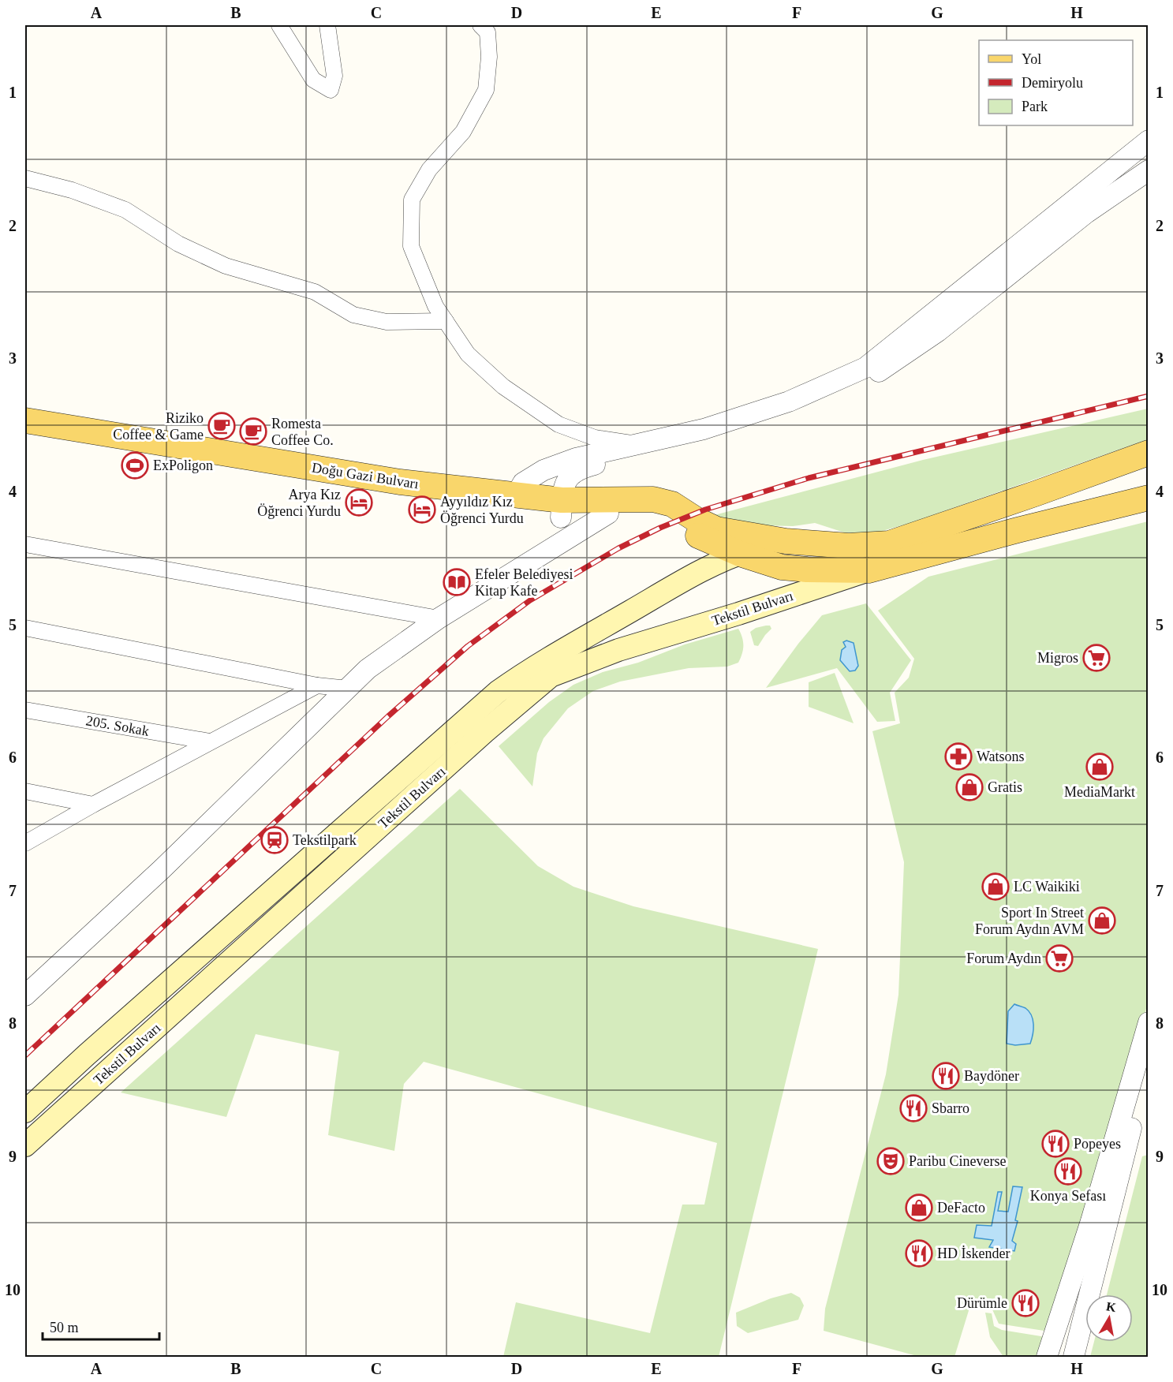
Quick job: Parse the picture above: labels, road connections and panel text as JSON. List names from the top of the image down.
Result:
{
  "streets": {
    "main road": ["Doğu Gazi Bulvarı", "Tekstil Bulvarı"],
    "street": ["205. Sokak"]
  },
  "crossings": [
    ["Doğu Gazi Bulvarı", "Tekstil Bulvarı"]
  ],
  "places": {
    "cafe": ["Riziko Coffee & Game", "Romesta Coffee Co."],
    "sports": ["ExPoligon"],
    "hotel": ["Arya Kız Öğrenci Yurdu", "Ayyıldız Kız Öğrenci Yurdu"],
    "library": ["Efeler Belediyesi Kitap Kafe"],
    "supermarket": ["Migros", "Forum Aydın"],
    "pharmacy": ["Watsons"],
    "shop": [
      "MediaMarkt",
      "Gratis",
      "LC Waikiki",
      "Sport In Street Forum Aydın AVM",
      "DeFacto"
    ],
    "station": ["Tekstilpark"],
    "restaurant": [
      "Baydöner",
      "Sbarro",
      "Popeyes",
      "Konya Sefası",
      "HD İskender",
      "Dürümle"
    ],
    "theatre": ["Paribu Cineverse"]
  },
  "legend": ["Yol", "Demiryolu", "Park"],
  "scale_bar": "50 m",
  "north": "top",
  "grid": {
    "columns": [
      "A",
      "B",
      "C",
      "D",
      "E",
      "F",
      "G",
      "H"
    ],
    "rows": [
      "1",
      "2",
      "3",
      "4",
      "5",
      "6",
      "7",
      "8",
      "9",
      "10"
    ]
  }
}
